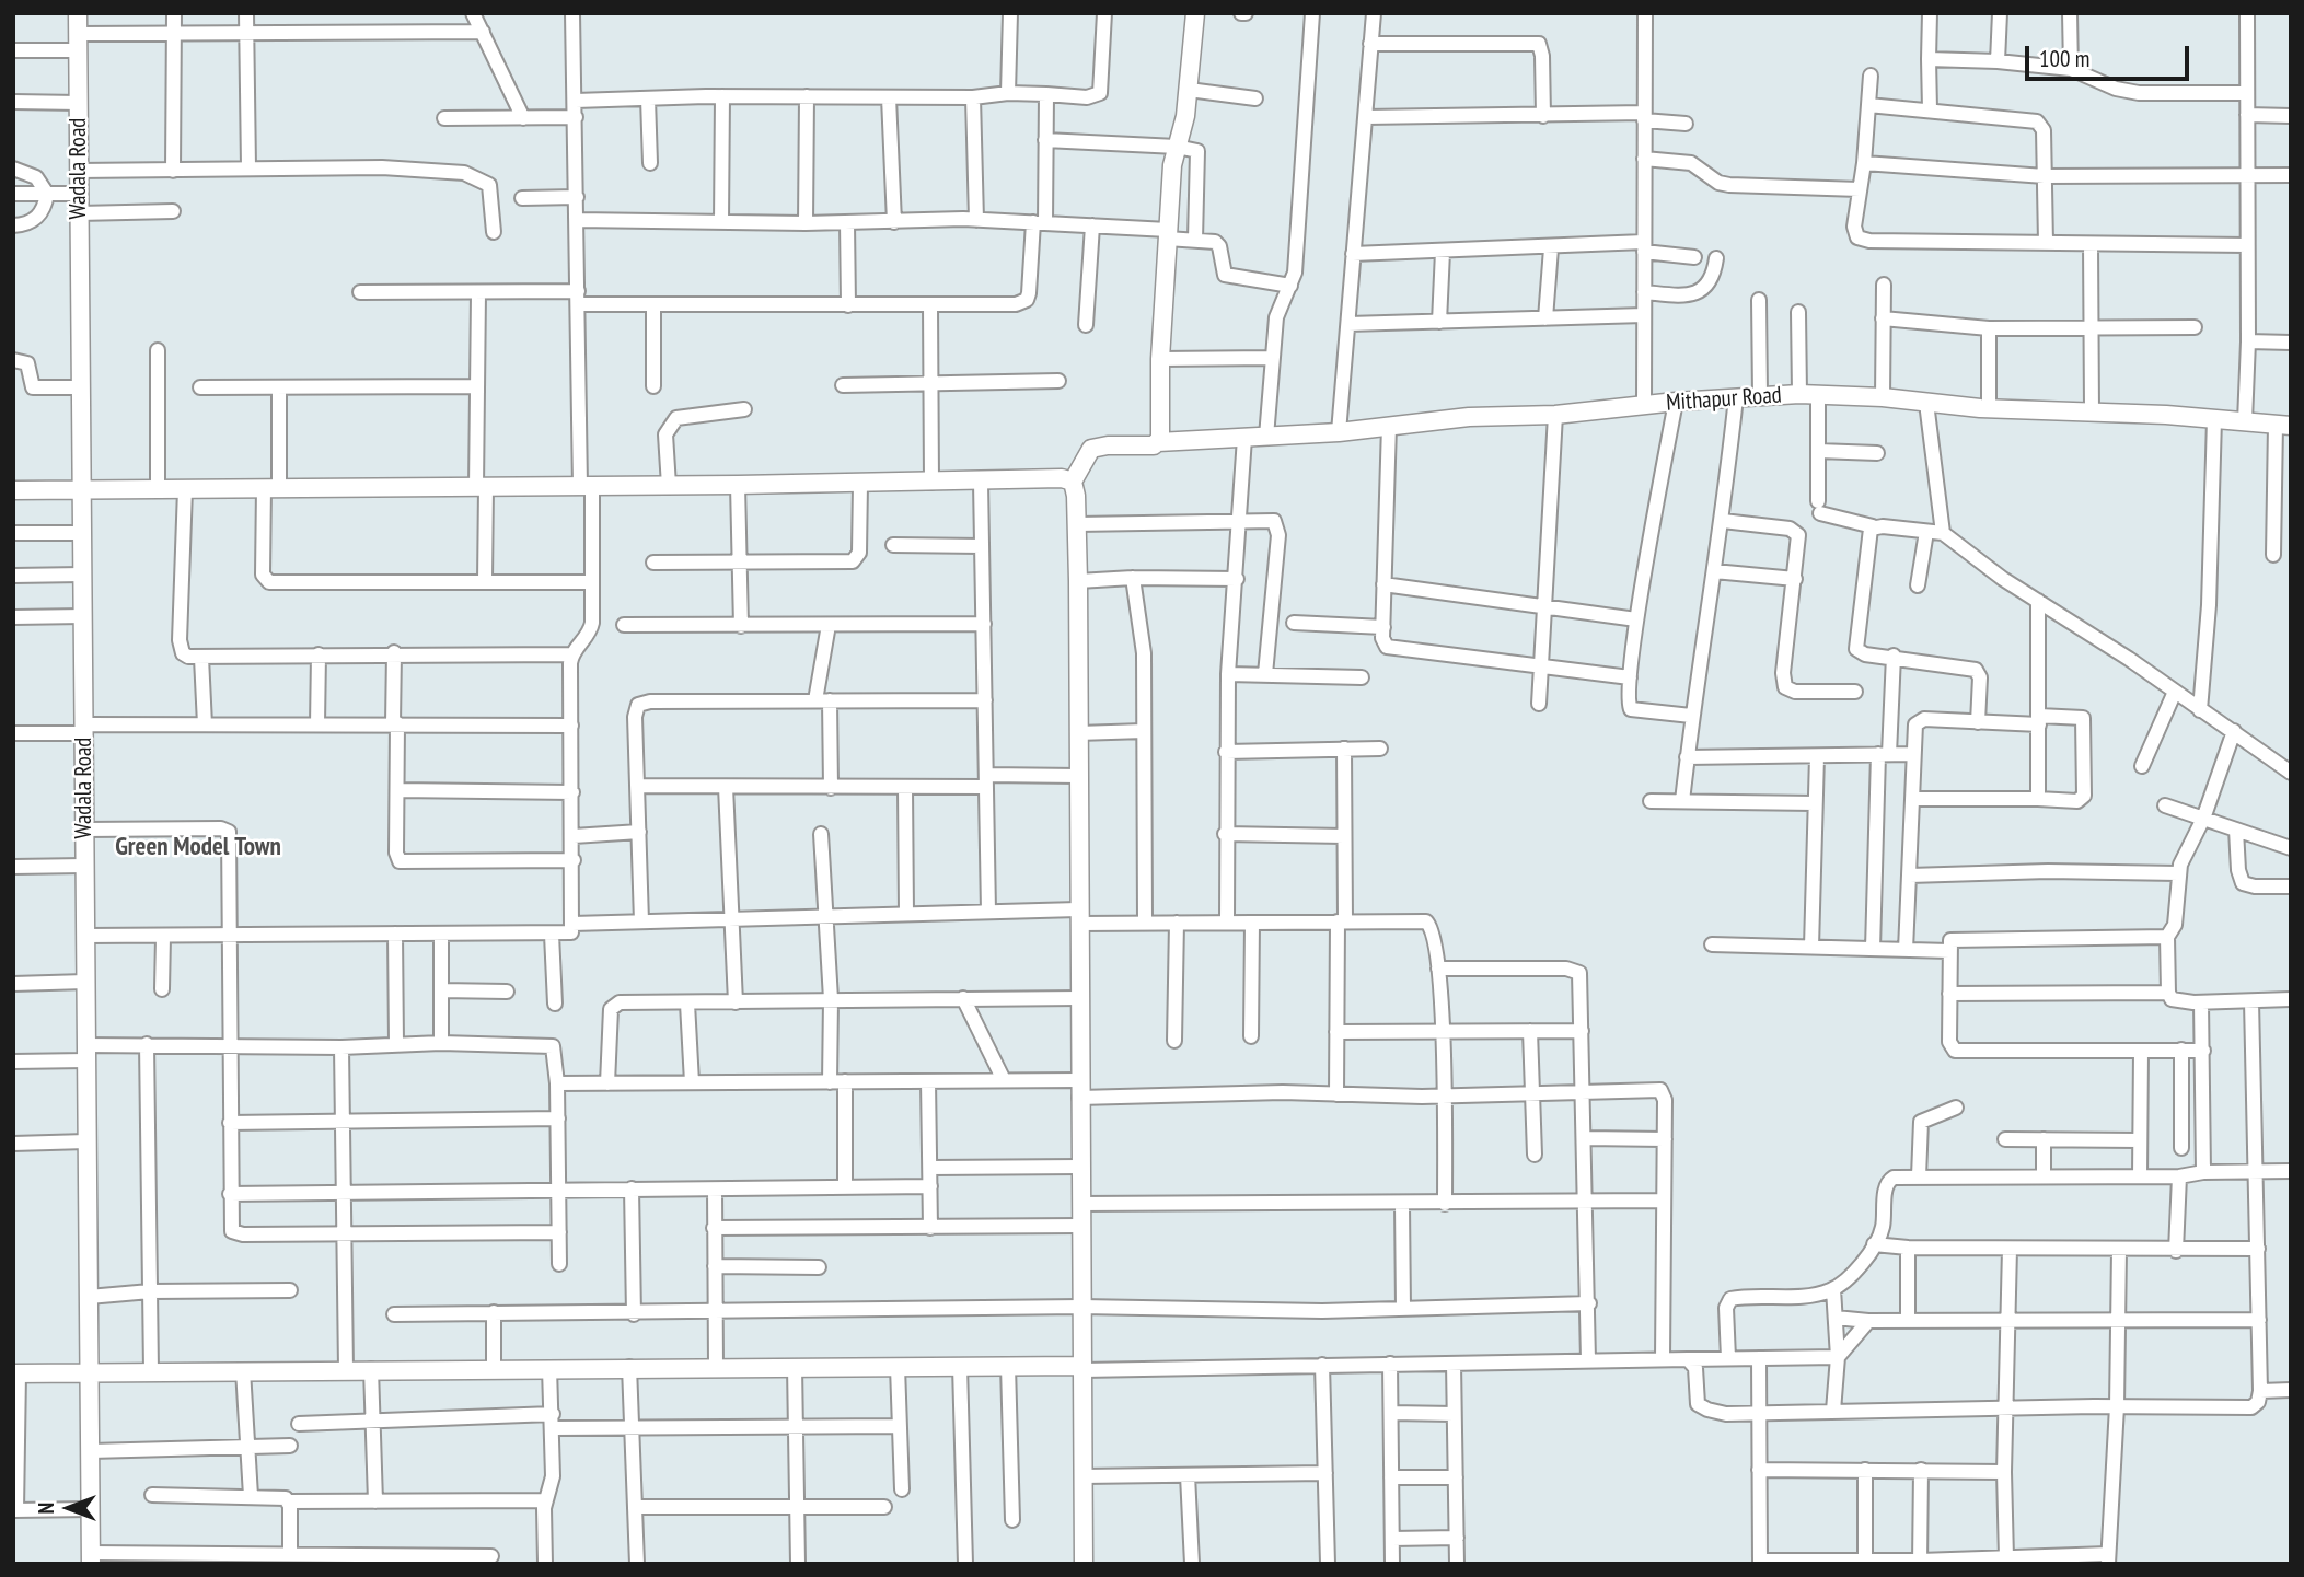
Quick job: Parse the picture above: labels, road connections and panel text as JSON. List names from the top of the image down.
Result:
{
  "streets": {
    "street": ["Wadala Road", "Mithapur Road"]
  },
  "districts": ["Green Model Town"],
  "scale_bar": "100 m",
  "north": "left"
}
